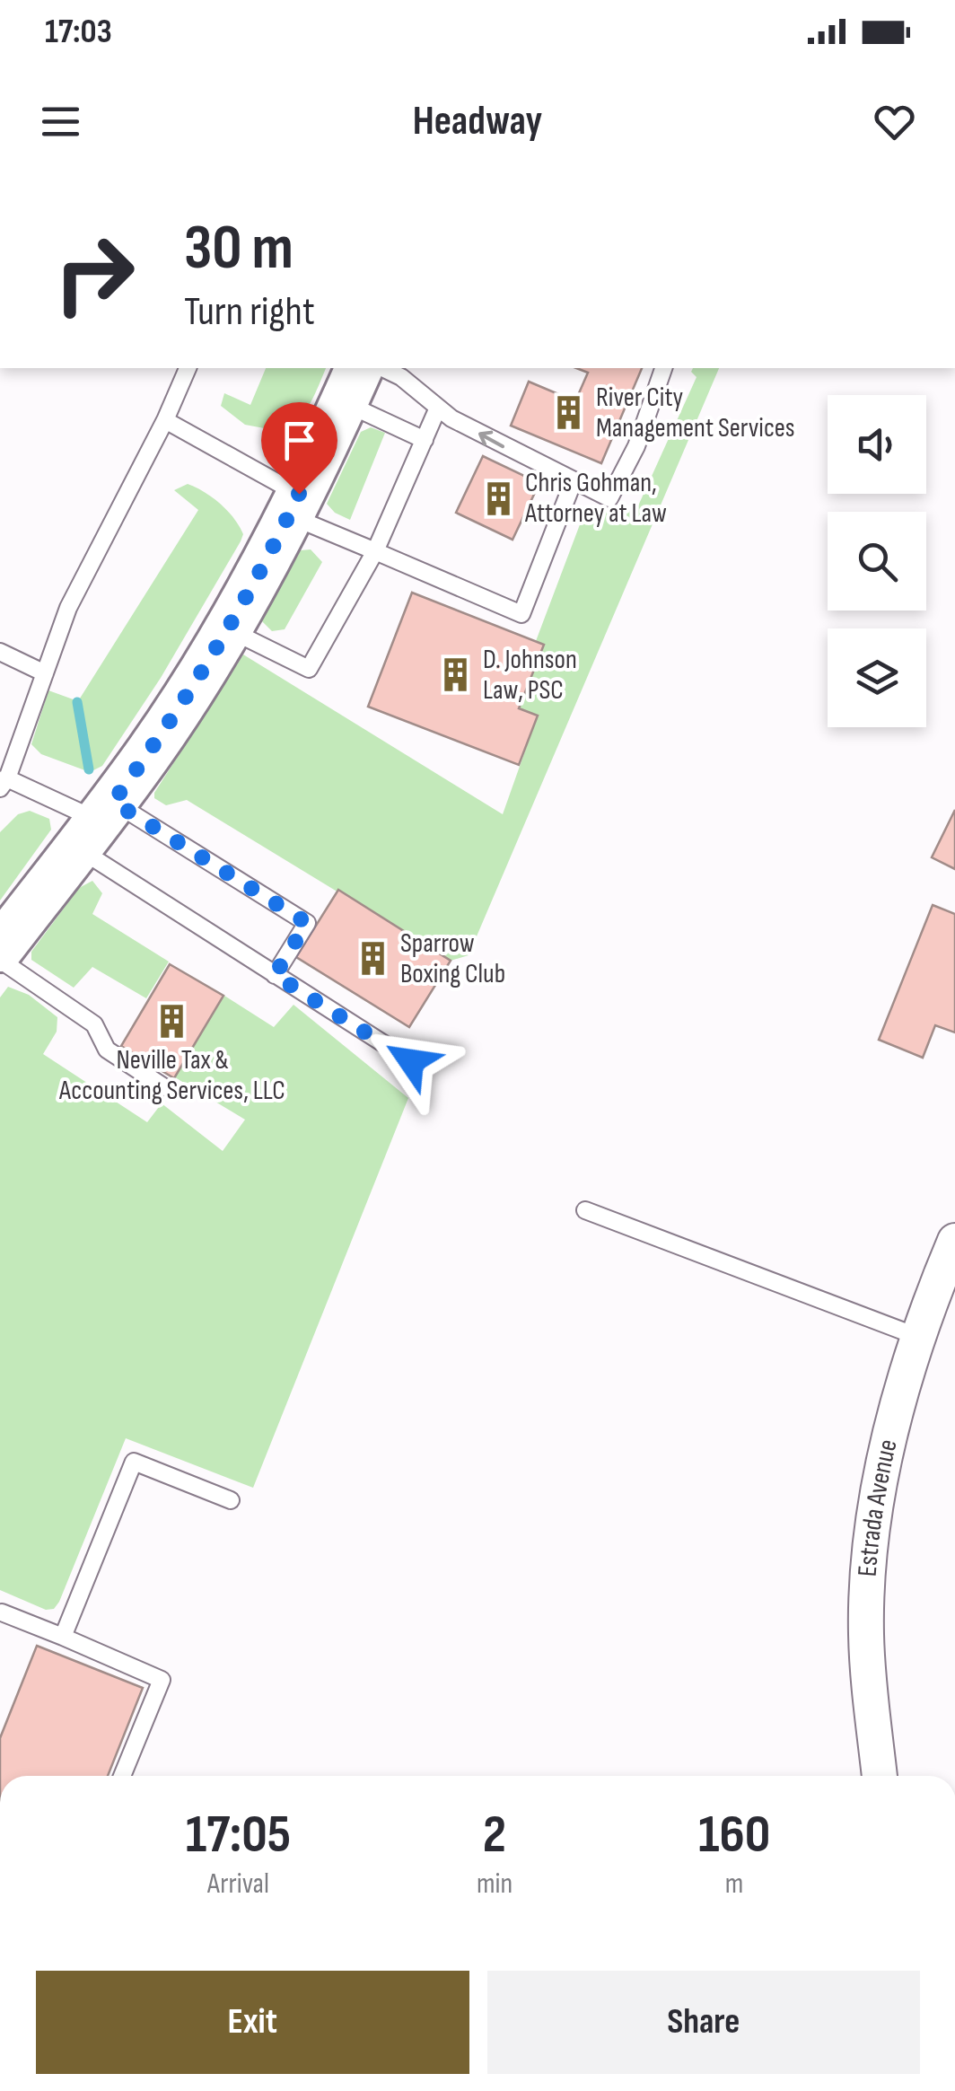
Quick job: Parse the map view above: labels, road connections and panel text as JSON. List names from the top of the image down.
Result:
{
  "streets": {
    "street": ["Estrada Avenue"]
  },
  "places": {
    "building": [
      "River City Management Services",
      "Chris Gohman, Attorney at Law",
      "D. Johnson Law, PSC",
      "Sparrow Boxing Club",
      "Neville Tax & Accounting Services, LLC"
    ]
  },
  "page": {
    "status": "17:03",
    "header": "Headway",
    "turn": ["30 m", "Turn right"],
    "eta": [
      "17:05",
      "Arrival",
      "2",
      "min",
      "160",
      "m"
    ],
    "buttons": ["Exit", "Share"]
  }
}
